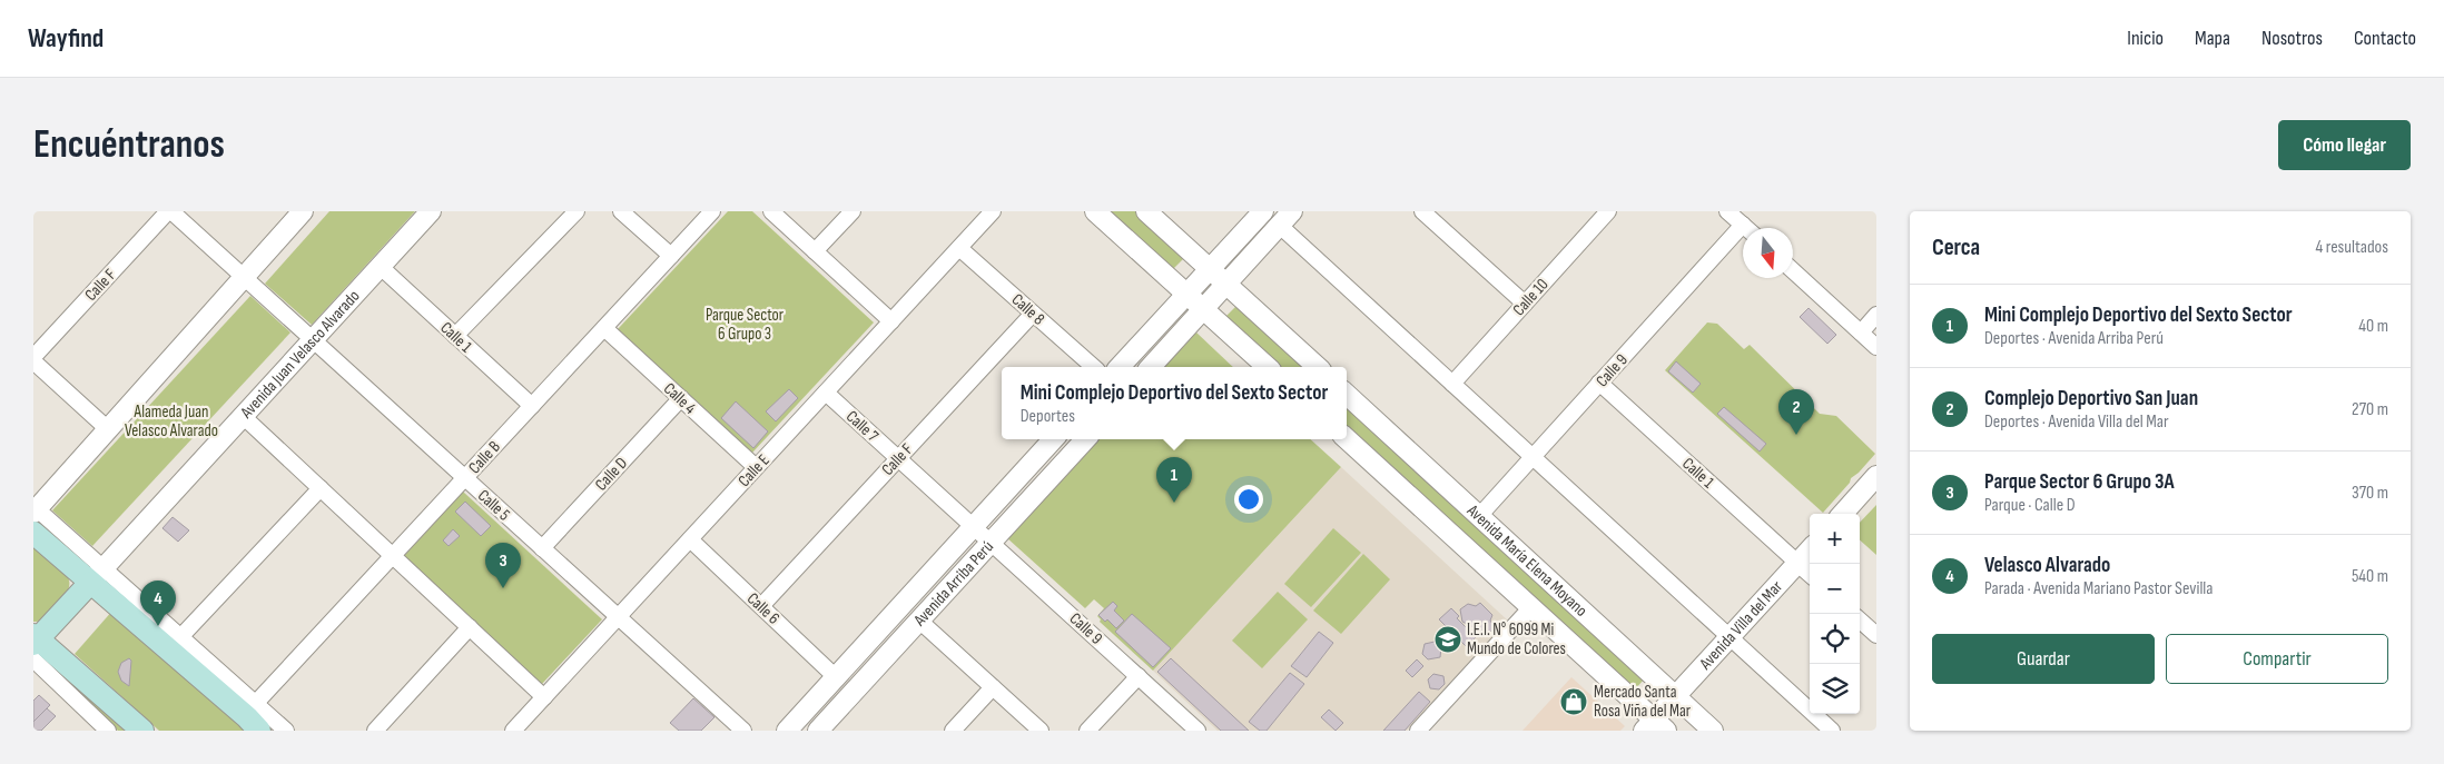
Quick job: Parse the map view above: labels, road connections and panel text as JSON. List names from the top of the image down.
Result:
{
  "streets": {
    "main road": ["Avenida Juan Velasco Alvarado"],
    "street": [
      "Calle F",
      "Calle 10",
      "Calle 8",
      "Calle 1",
      "Calle 9",
      "Calle 4",
      "Calle 7",
      "Calle B",
      "Calle E",
      "Calle D",
      "Calle 5",
      "Avenida María Elena Moyano",
      "Avenida Arriba Perú",
      "Calle 6",
      "Avenida Villa del Mar"
    ]
  },
  "crossings": [
    ["Calle F", "Calle 8"],
    ["Calle F", "Calle 7"],
    ["Calle F", "Calle 6"],
    ["Calle 8", "Calle E"],
    ["Calle 1", "Avenida Juan Velasco Alvarado"],
    ["Calle 1", "Calle 9"],
    ["Calle 1", "Calle B"],
    ["Calle 1", "Avenida Villa del Mar"],
    ["Avenida Juan Velasco Alvarado", "Calle 5"],
    ["Calle 9", "Calle 7"],
    ["Calle 9", "Avenida María Elena Moyano"],
    ["Calle 9", "Avenida Arriba Perú"],
    ["Calle 4", "Calle B"],
    ["Calle 4", "Calle E"],
    ["Calle 4", "Calle D"],
    ["Calle 7", "Calle E"],
    ["Calle 7", "Avenida Arriba Perú"],
    ["Calle B", "Calle 5"],
    ["Calle E", "Calle 5"],
    ["Calle E", "Calle 6"],
    ["Calle D", "Calle 5"],
    ["Avenida María Elena Moyano", "Avenida Villa del Mar"],
    ["Avenida Arriba Perú", "Calle 6"]
  ],
  "parks": ["Parque Sector 6 Grupo 3", "Alameda Juan Velasco Alvarado"],
  "places": {
    "school or university": ["I.E.I. N° 6099 Mi Mundo de Colores"],
    "shop": ["Mercado Santa Rosa Viña del Mar"]
  },
  "north": "bottom",
  "page": {
    "header": "Wayfind",
    "nav": [
      "Inicio",
      "Mapa",
      "Nosotros",
      "Contacto"
    ],
    "buttons": [
      "Cómo llegar",
      ["Guardar", "Compartir"]
    ],
    "title": "Encuéntranos",
    "heading": ["Cerca", "4 resultados"],
    "list": [
      {
        "mark": "1",
        "name": "Mini Complejo Deportivo del Sexto Sector",
        "note": "Deportes · Avenida Arriba Perú",
        "value": "40 m"
      },
      {
        "mark": "2",
        "name": "Complejo Deportivo San Juan",
        "note": "Deportes · Avenida Villa del Mar",
        "value": "270 m"
      },
      {
        "mark": "3",
        "name": "Parque Sector 6 Grupo 3A",
        "note": "Parque · Calle D",
        "value": "370 m"
      },
      {
        "mark": "4",
        "name": "Velasco Alvarado",
        "note": "Parada · Avenida Mariano Pastor Sevilla",
        "value": "540 m"
      }
    ],
    "popup": ["Mini Complejo Deportivo del Sexto Sector", "Deportes"],
    "pins": [
      "2",
      "1",
      "3",
      "4"
    ],
    "map_buttons": ["+", "−"]
  }
}
